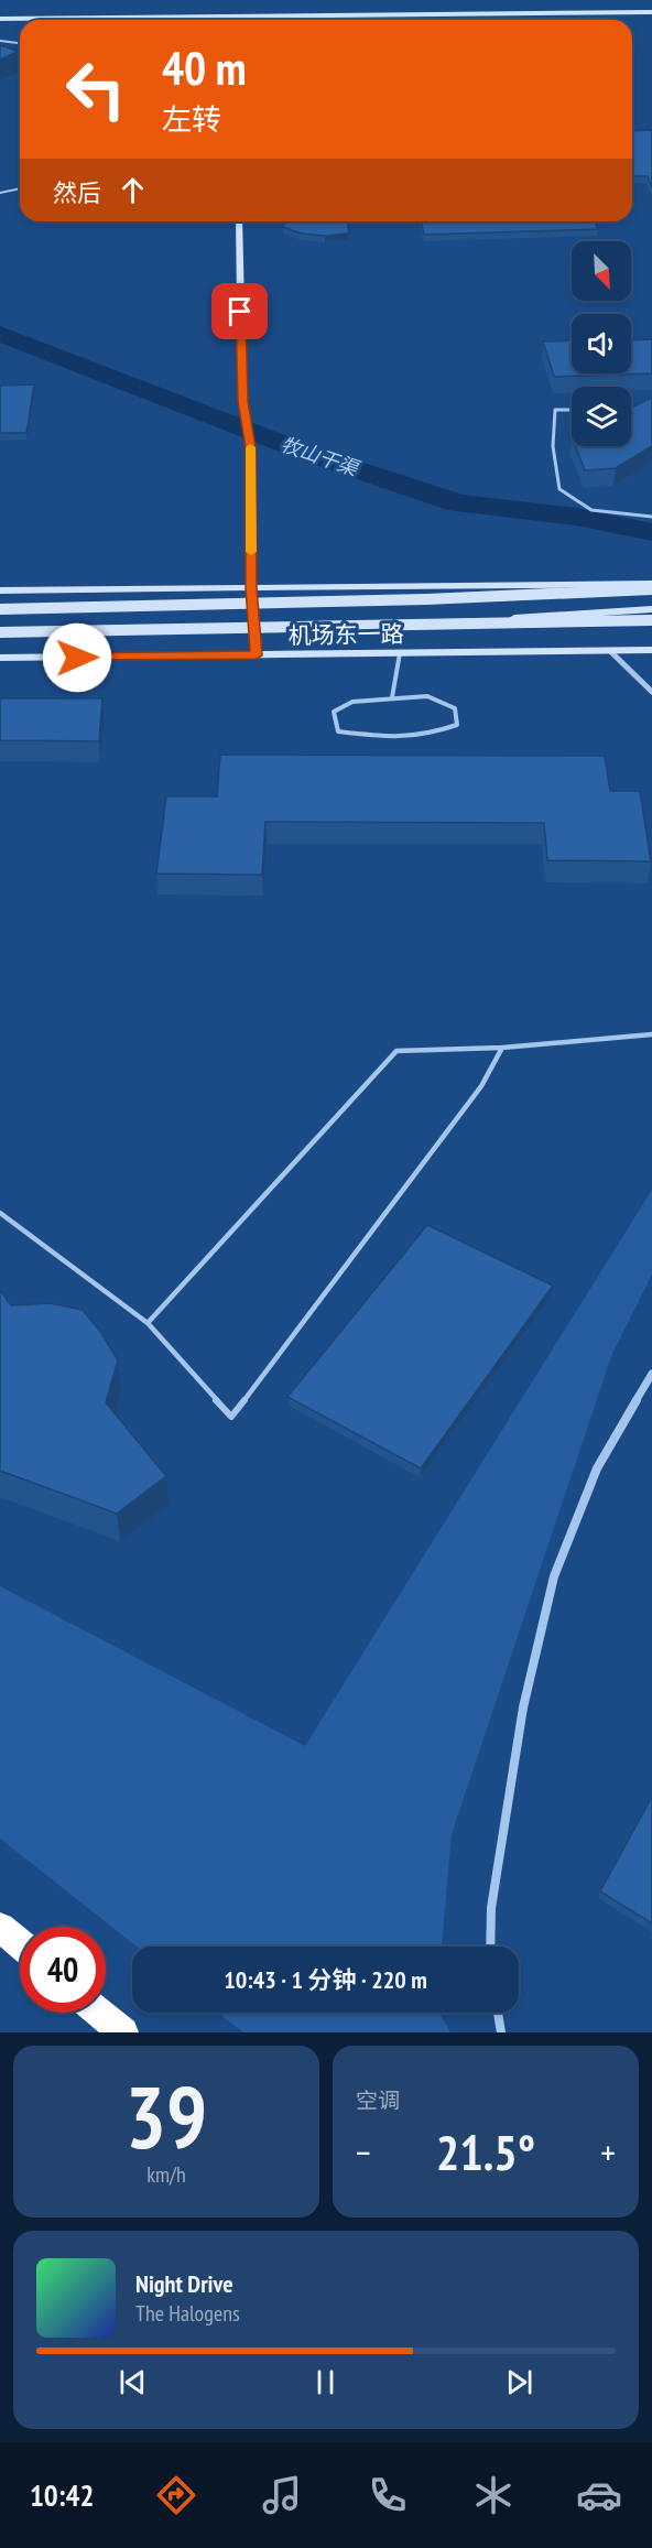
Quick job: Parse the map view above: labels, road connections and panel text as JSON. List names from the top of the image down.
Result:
{
  "streets": {
    "street": ["机场东一路"]
  },
  "water": ["牧山干渠"],
  "north": "bottom right",
  "page": {
    "turn": ["40 m", "左转"],
    "then": "然后",
    "limit": "40",
    "trip": "10:43 · 1 分钟 · 220 m",
    "tile": [
      ["39", "km/h"],
      "空调"
    ],
    "heat": ["−", "21.5°", "+"],
    "song": ["Night Drive", "The Halogens"],
    "tabs": "10:42"
  }
}
